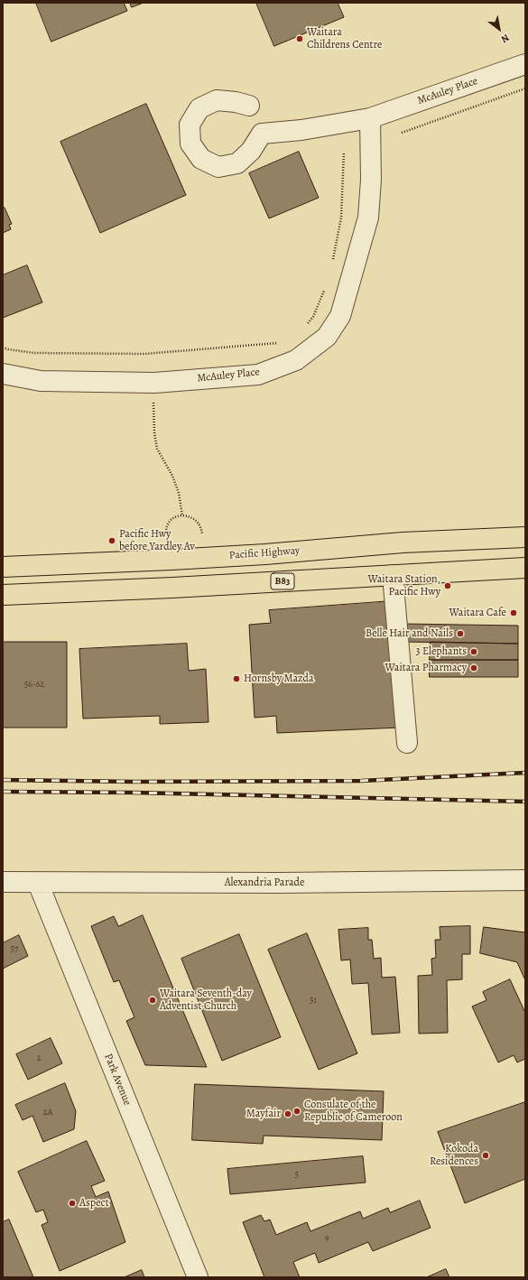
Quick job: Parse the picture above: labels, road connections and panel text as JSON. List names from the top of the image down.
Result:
{
  "streets": {
    "main road": ["Pacific Highway", "B83"],
    "street": ["McAuley Place", "Alexandria Parade", "Park Avenue"]
  },
  "crossings": [
    ["Alexandria Parade", "Park Avenue"]
  ],
  "places": [
    "Waitara Childrens Centre",
    "Pacific Hwy before Yardley Av",
    "Waitara Station, Pacific Hwy",
    "Waitara Cafe",
    "Belle Hair and Nails",
    "3 Elephants",
    "Waitara Pharmacy",
    "Hornsby Mazda",
    "Waitara Seventh-day Adventist Church",
    "Consulate of the Republic of Cameroon",
    "Mayfair",
    "Kokoda Residences",
    "Aspect"
  ],
  "house_numbers": [
    "56-62",
    "57",
    "51",
    "2",
    "2A",
    "5",
    "9"
  ],
  "north": "bottom right"
}
